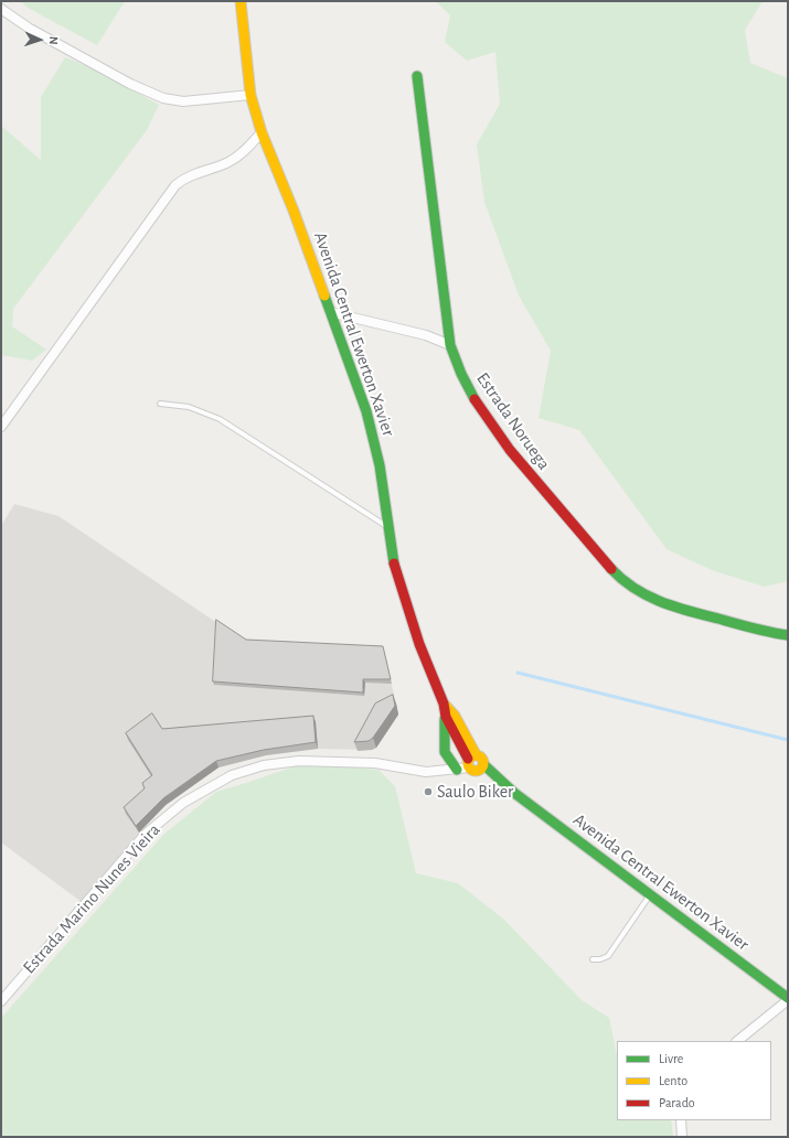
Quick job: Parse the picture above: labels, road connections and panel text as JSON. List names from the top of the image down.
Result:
{
  "streets": {
    "main road": ["Avenida Central Ewerton Xavier", "Estrada Noruega"],
    "street": ["Estrada Marino Nunes Vieira"]
  },
  "crossings": [
    ["Avenida Central Ewerton Xavier", "Estrada Marino Nunes Vieira"]
  ],
  "places": ["Saulo Biker"],
  "legend": ["Livre", "Lento", "Parado"],
  "north": "right"
}
